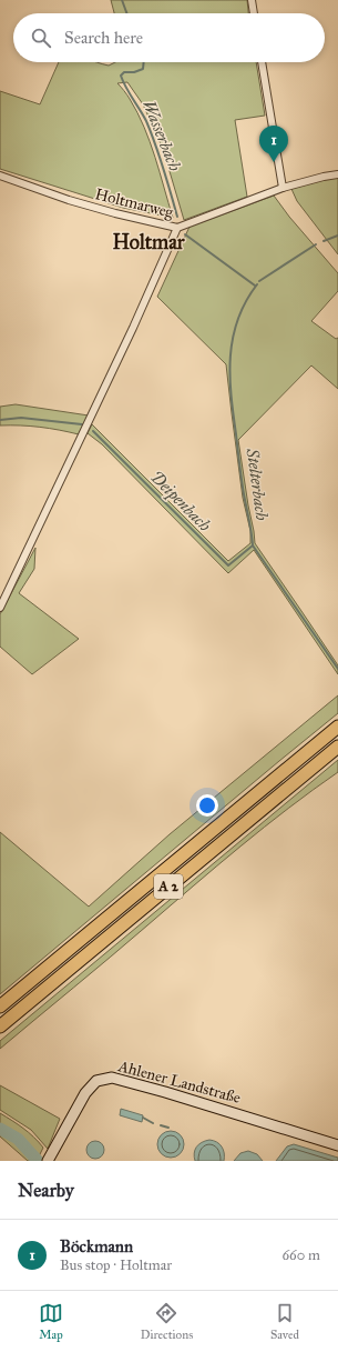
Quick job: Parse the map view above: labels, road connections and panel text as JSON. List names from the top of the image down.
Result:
{
  "streets": {
    "highway": ["A 2"],
    "street": ["Holtmarweg", "Ahlener Landstraße"]
  },
  "districts": ["Holtmar"],
  "water": ["Wasserbach", "Stelterbach", "Deipenbach"],
  "page": {
    "search": "Search here",
    "pins": "1",
    "heading": "Nearby",
    "list": [
      {
        "mark": "1",
        "name": "Böckmann",
        "note": "Bus stop · Holtmar",
        "value": "660 m"
      }
    ],
    "nav": ["Map", "Directions", "Saved"]
  }
}
